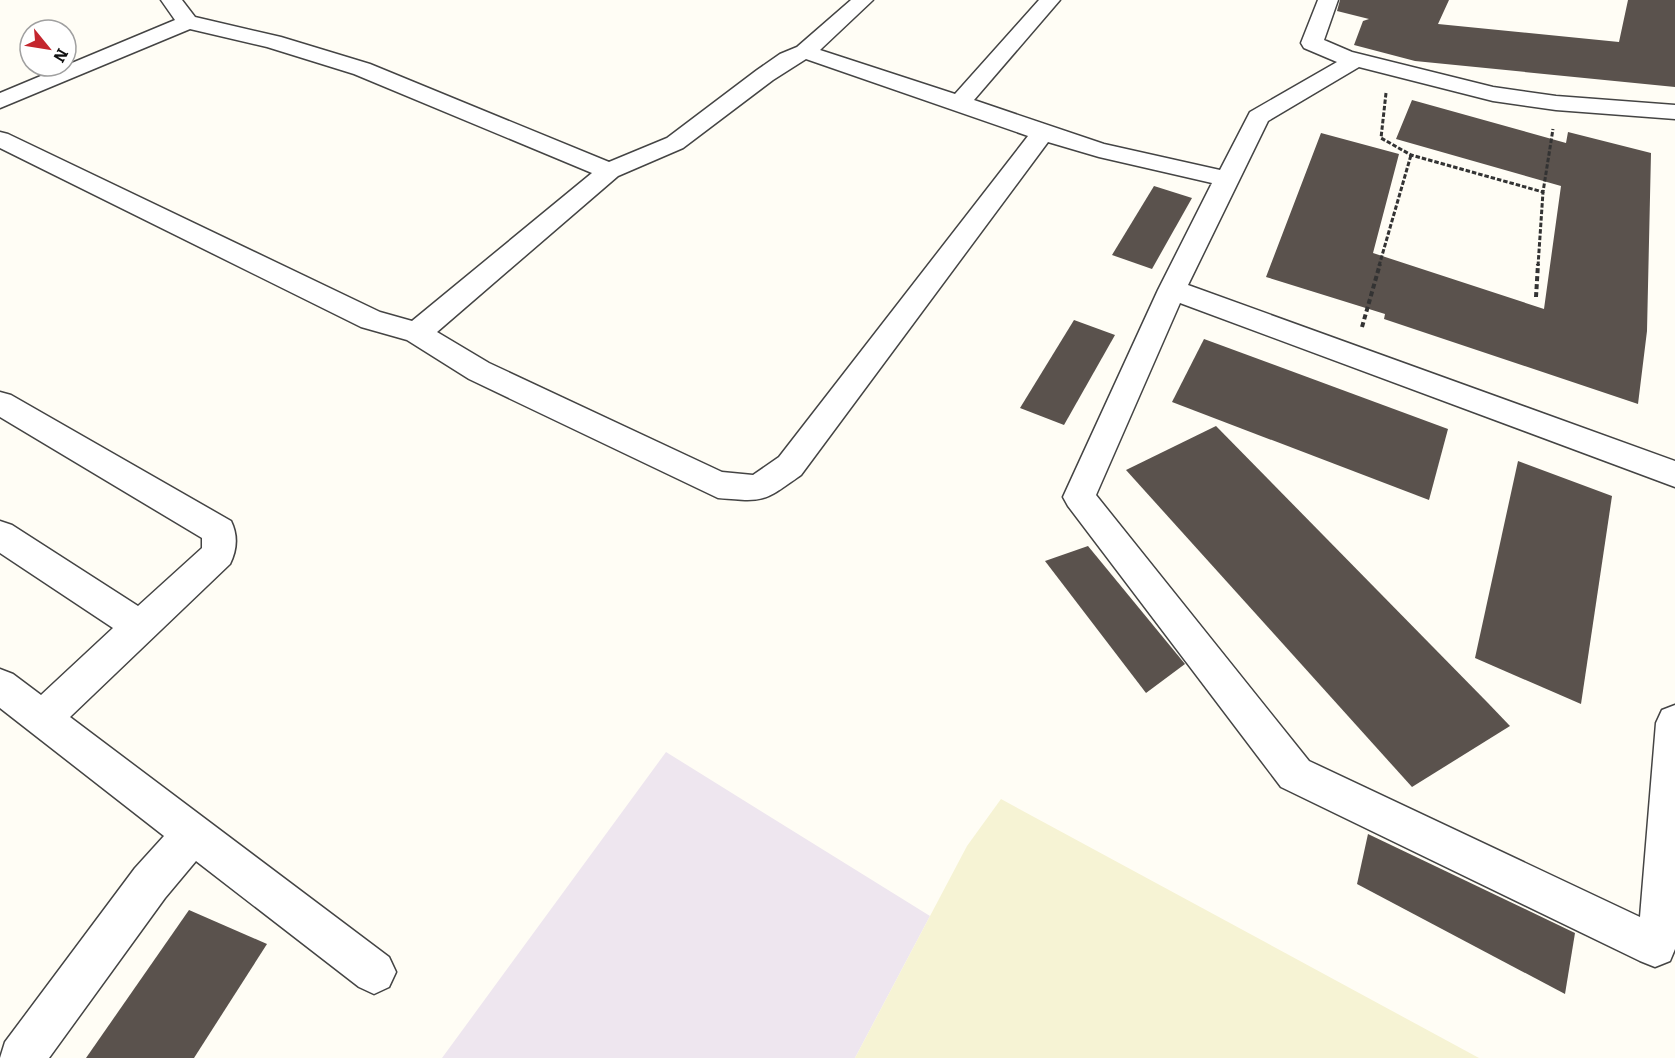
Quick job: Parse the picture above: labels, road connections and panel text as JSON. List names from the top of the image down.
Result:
{
  "north": "bottom right"
}
